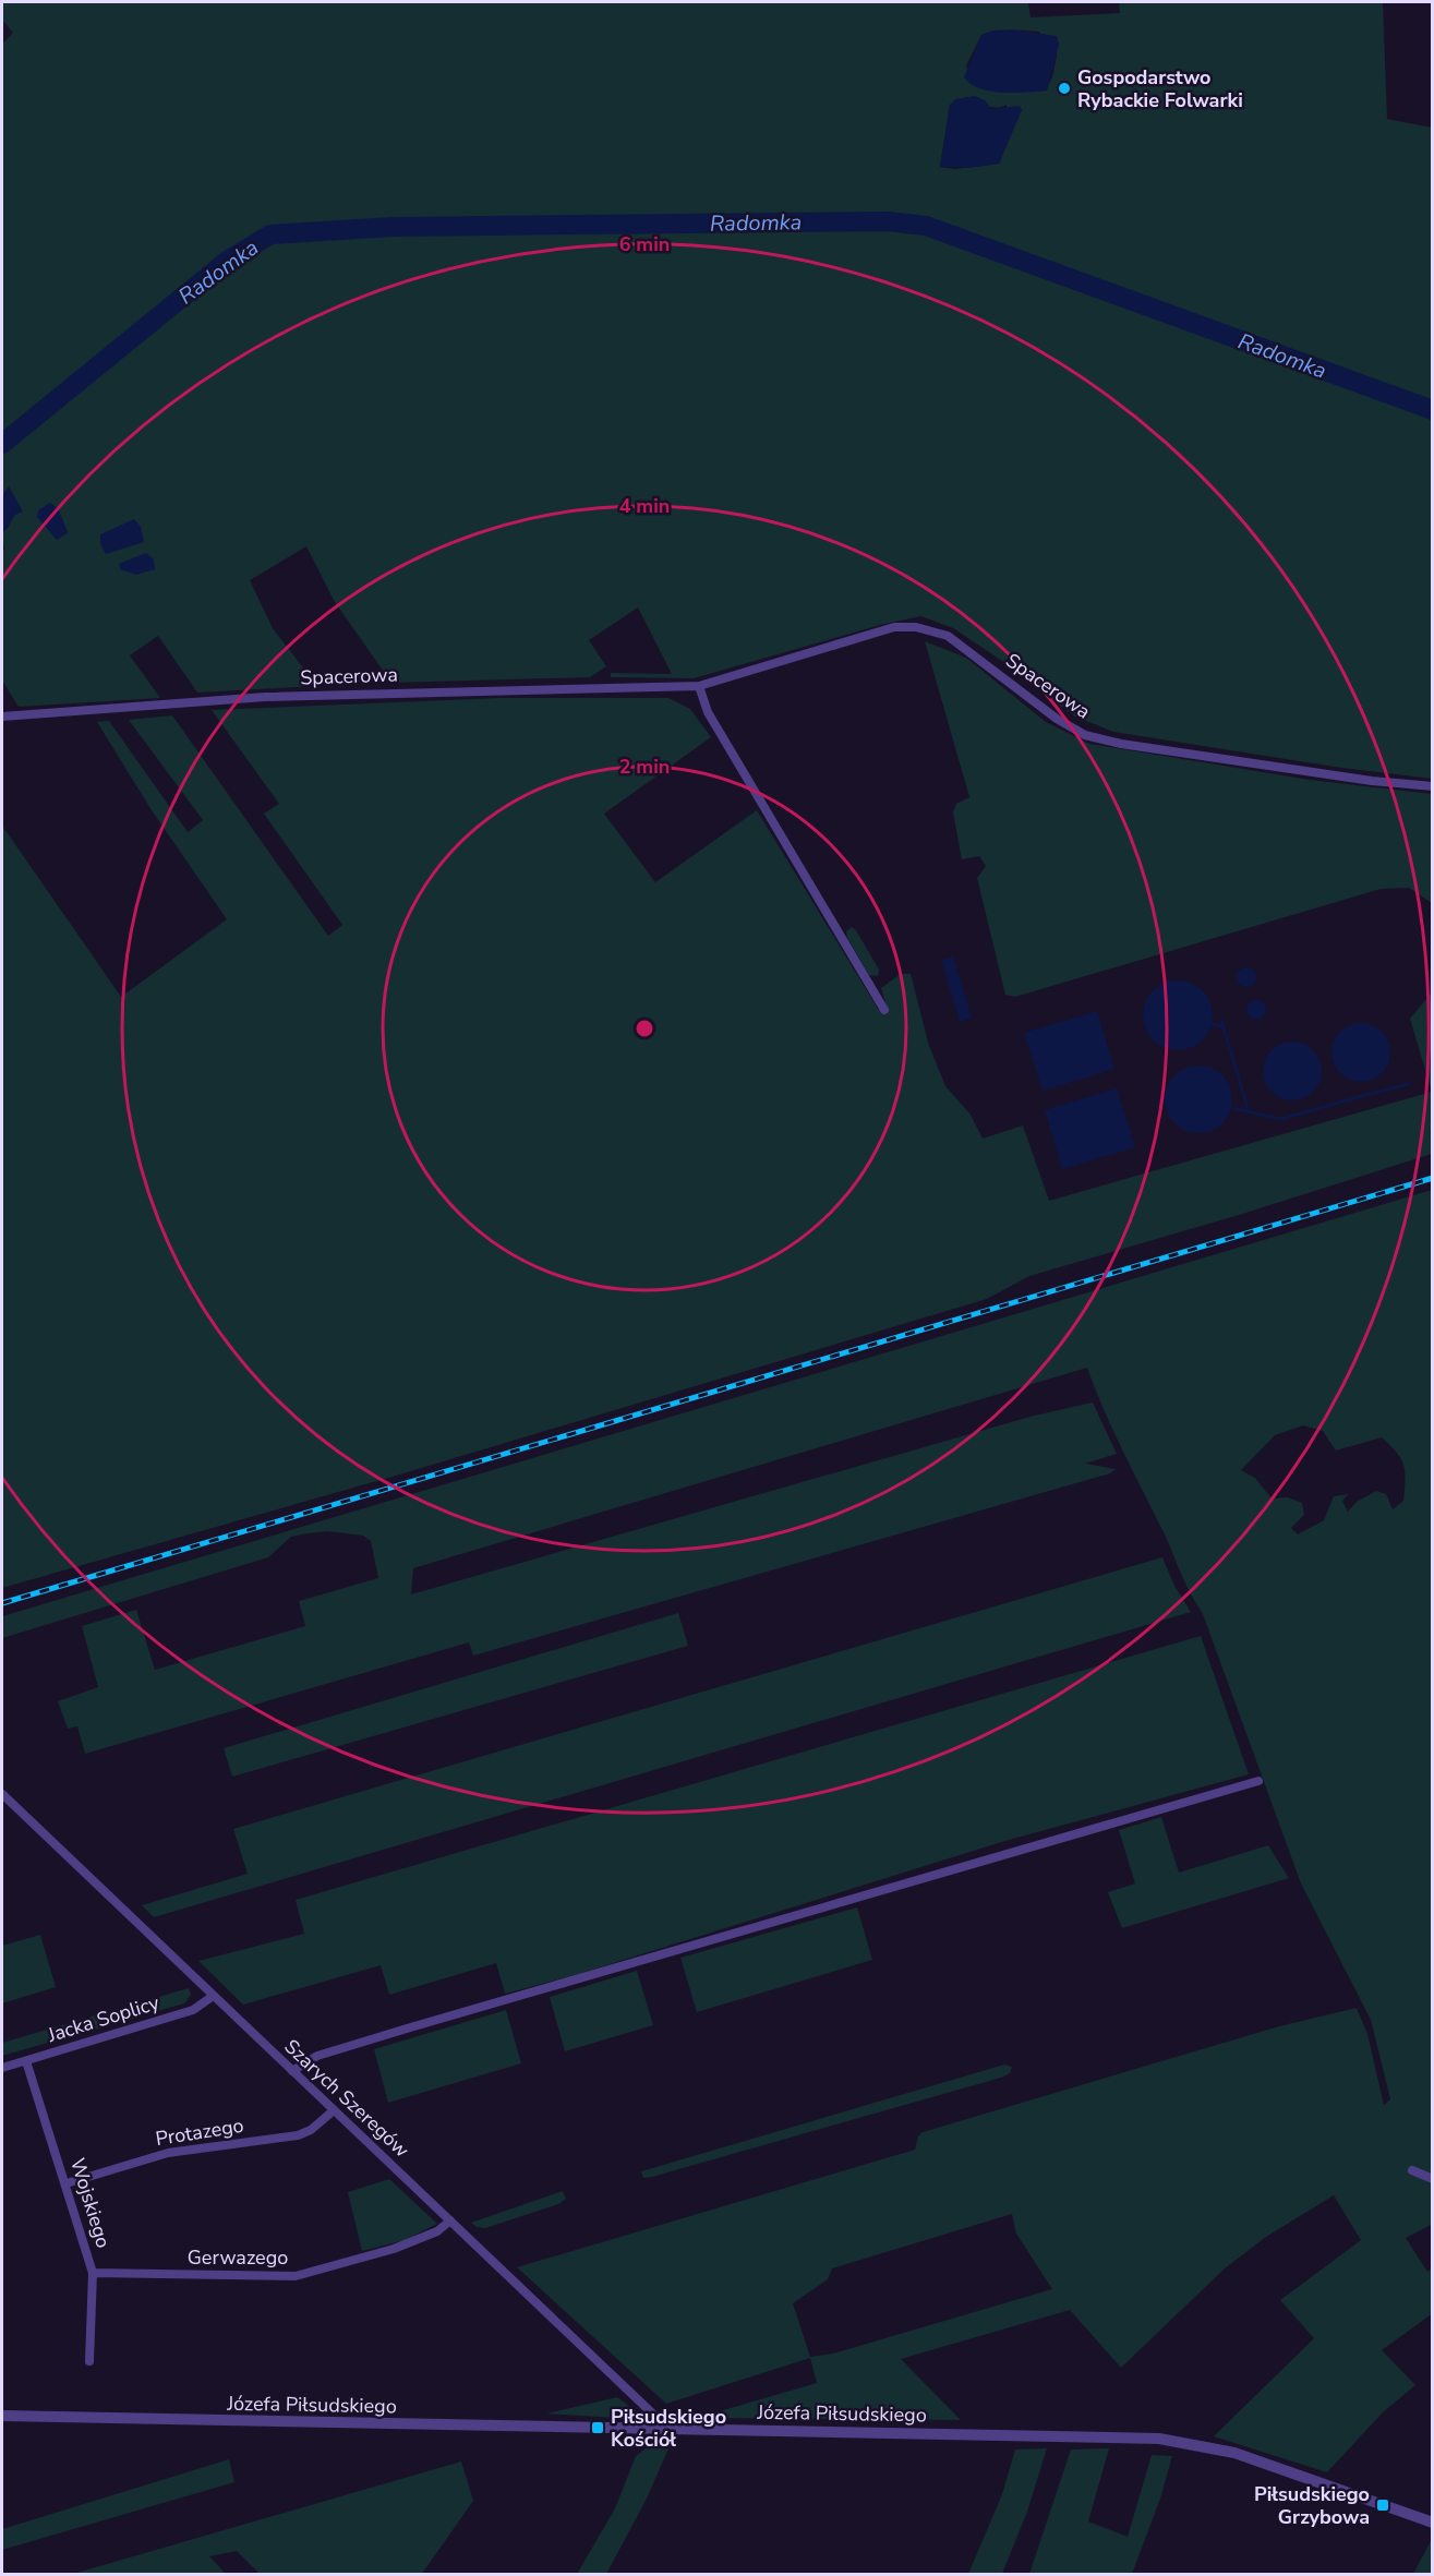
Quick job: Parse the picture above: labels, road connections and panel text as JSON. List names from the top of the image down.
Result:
{
  "streets": {
    "street": [
      "Spacerowa",
      "Jacka Soplicy",
      "Szarych Szeregów",
      "Protazego",
      "Wojskiego",
      "Gerwazego",
      "Józefa Piłsudskiego"
    ]
  },
  "crossings": [
    ["Jacka Soplicy", "Szarych Szeregów"],
    ["Jacka Soplicy", "Wojskiego"],
    ["Szarych Szeregów", "Protazego"],
    ["Szarych Szeregów", "Gerwazego"],
    ["Szarych Szeregów", "Józefa Piłsudskiego"],
    ["Protazego", "Wojskiego"],
    ["Wojskiego", "Gerwazego"]
  ],
  "water": ["Radomka"],
  "places": {
    "other": ["Gospodarstwo Rybackie Folwarki"],
    "transit": ["Piłsudskiego Kościół", "Piłsudskiego Grzybowa"]
  },
  "rings": ["6 min", "4 min", "2 min"]
}
